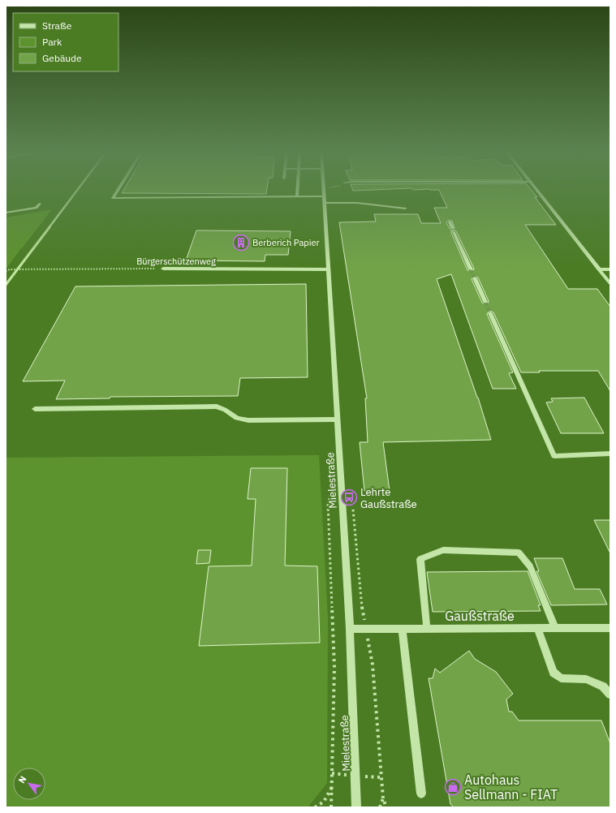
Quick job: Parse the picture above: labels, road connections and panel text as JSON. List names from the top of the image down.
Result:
{
  "streets": {
    "street": ["Bürgerschützenweg", "Mielestraße", "Gaußstraße"]
  },
  "crossings": [
    ["Bürgerschützenweg", "Mielestraße"],
    ["Mielestraße", "Gaußstraße"]
  ],
  "places": {
    "building": ["Berberich Papier"],
    "bus stop": ["Lehrte Gaußstraße"],
    "shop": ["Autohaus Sellmann - FIAT"]
  },
  "legend": ["Straße", "Park", "Gebäude"],
  "north": "top left"
}
